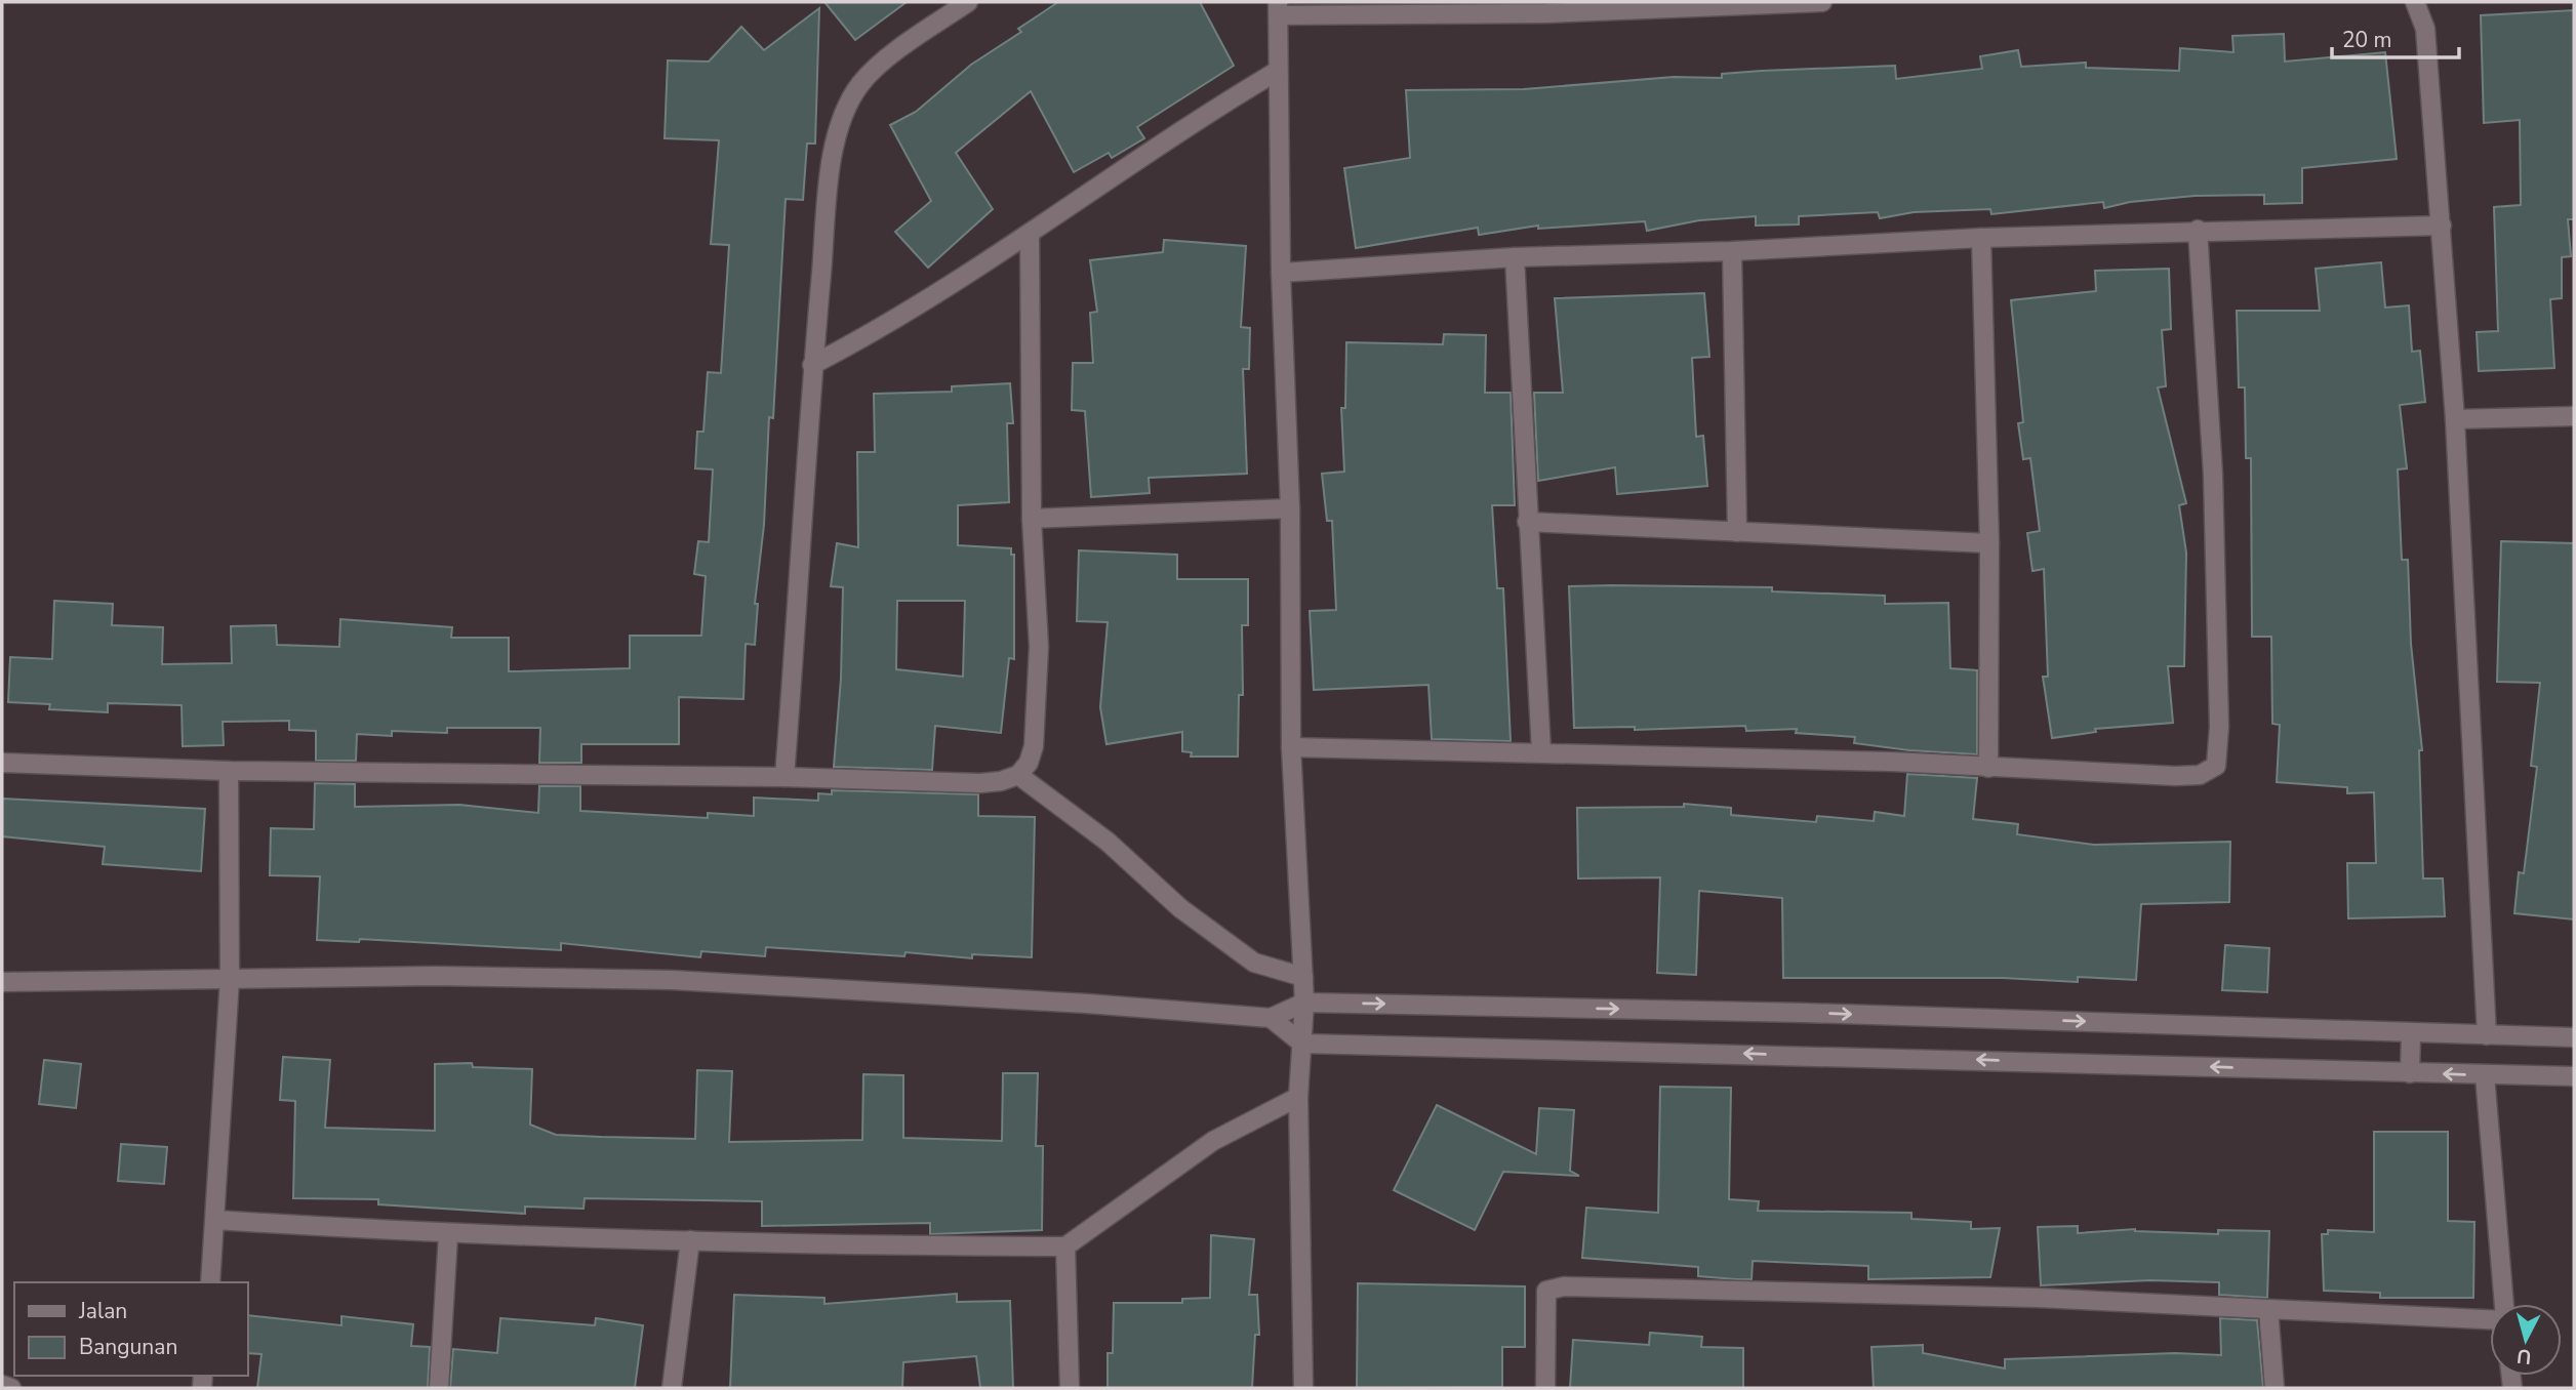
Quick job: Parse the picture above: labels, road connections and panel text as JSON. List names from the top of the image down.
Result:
{
  "legend": ["Jalan", "Bangunan"],
  "scale_bar": "20 m",
  "north": "bottom"
}
